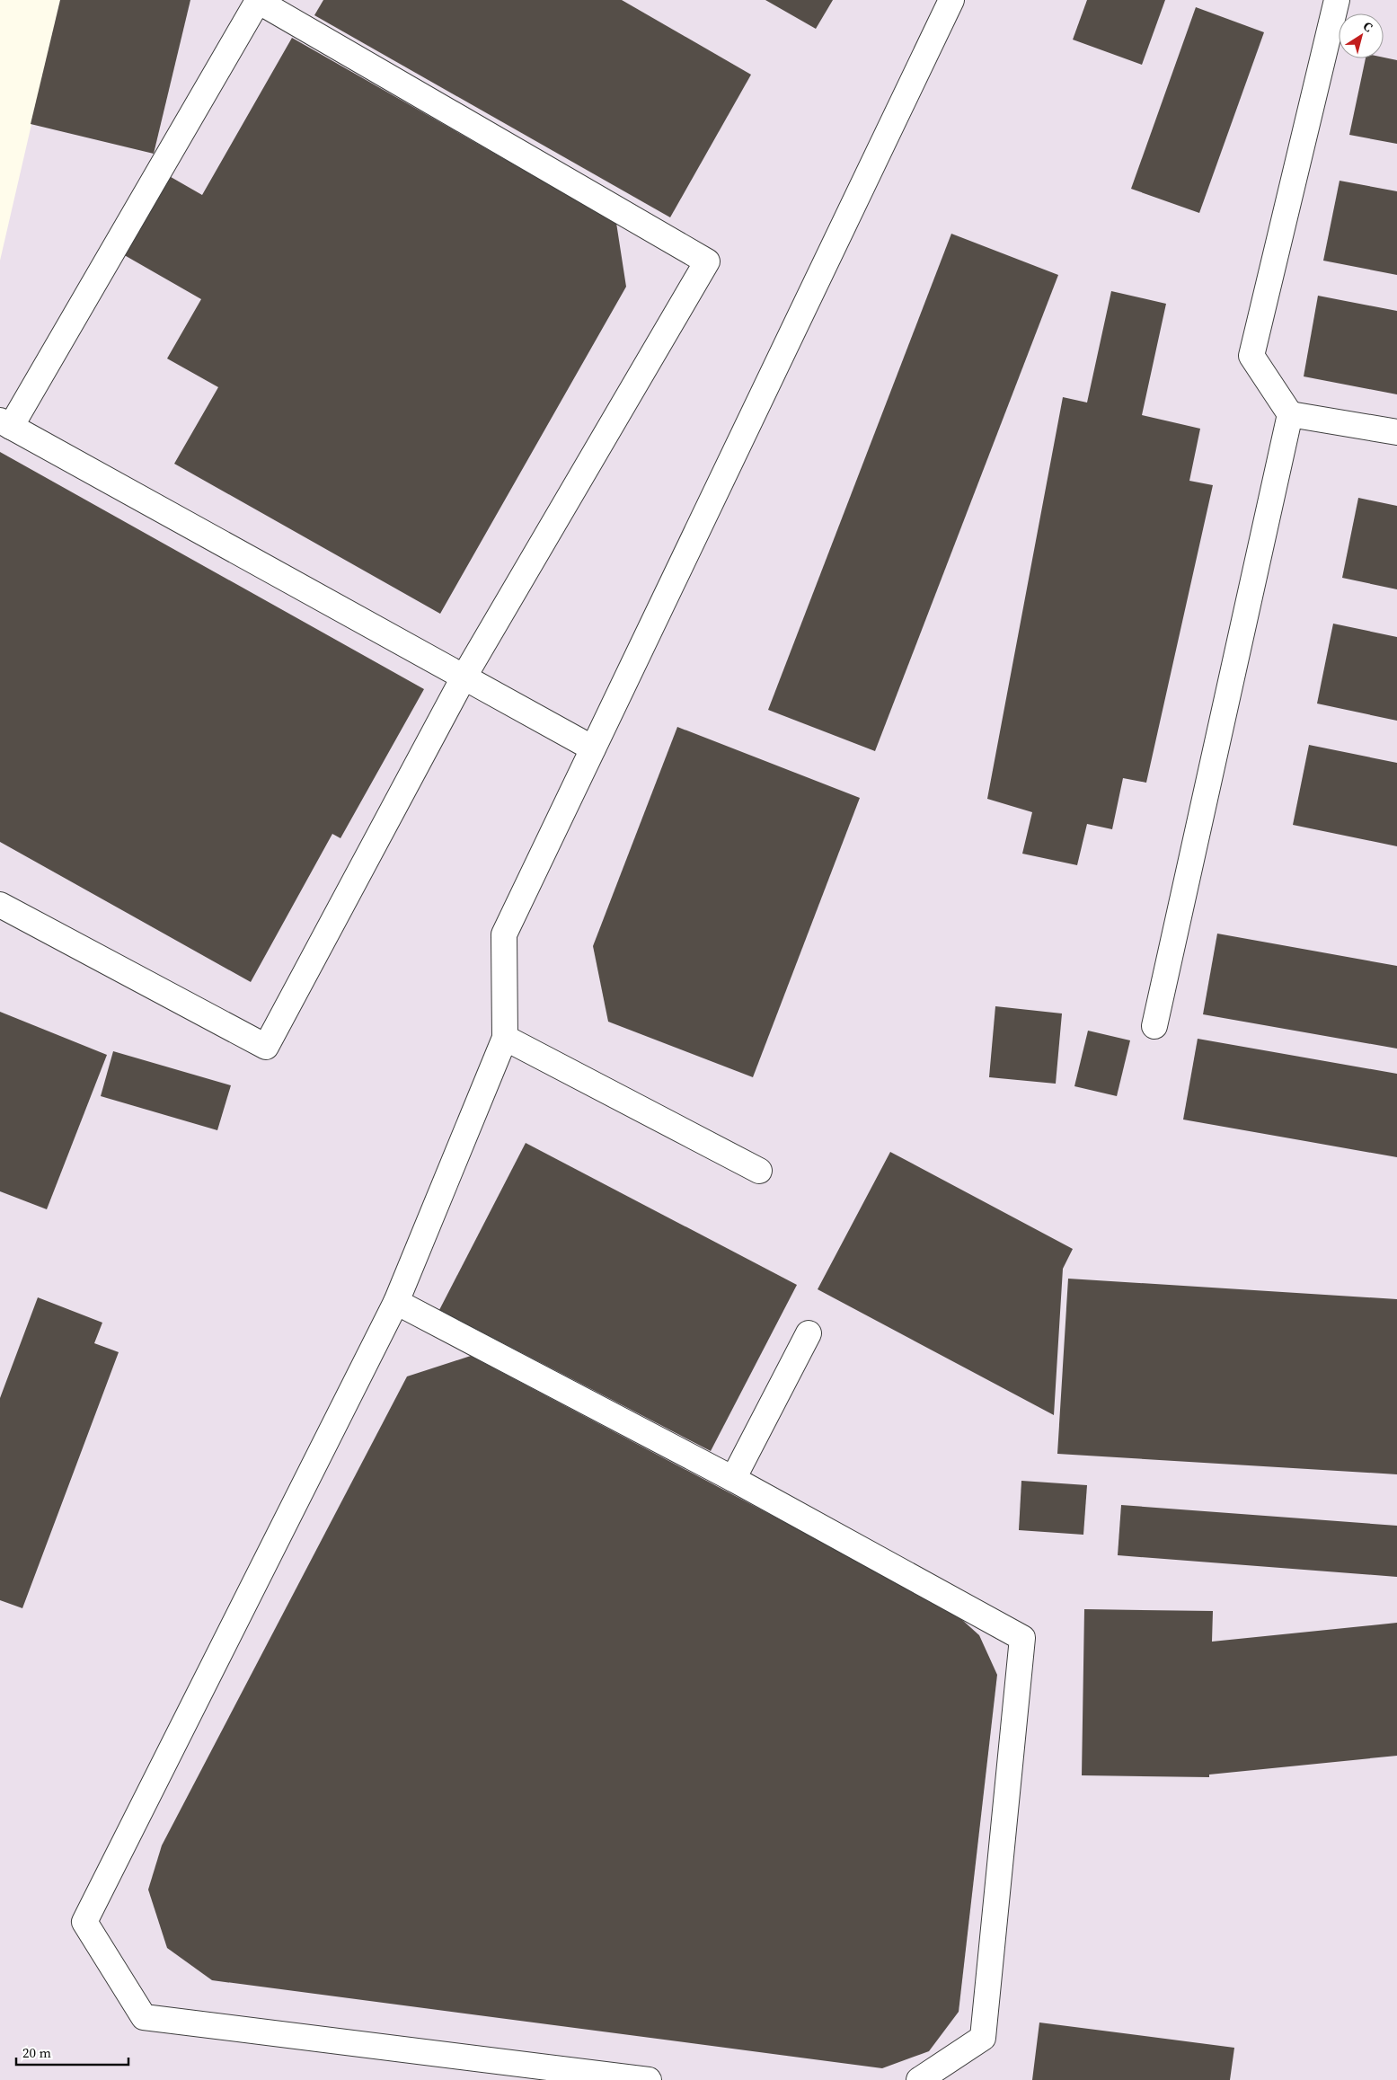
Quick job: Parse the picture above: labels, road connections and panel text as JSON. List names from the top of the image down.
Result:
{
  "scale_bar": "20 m",
  "north": "top right"
}
